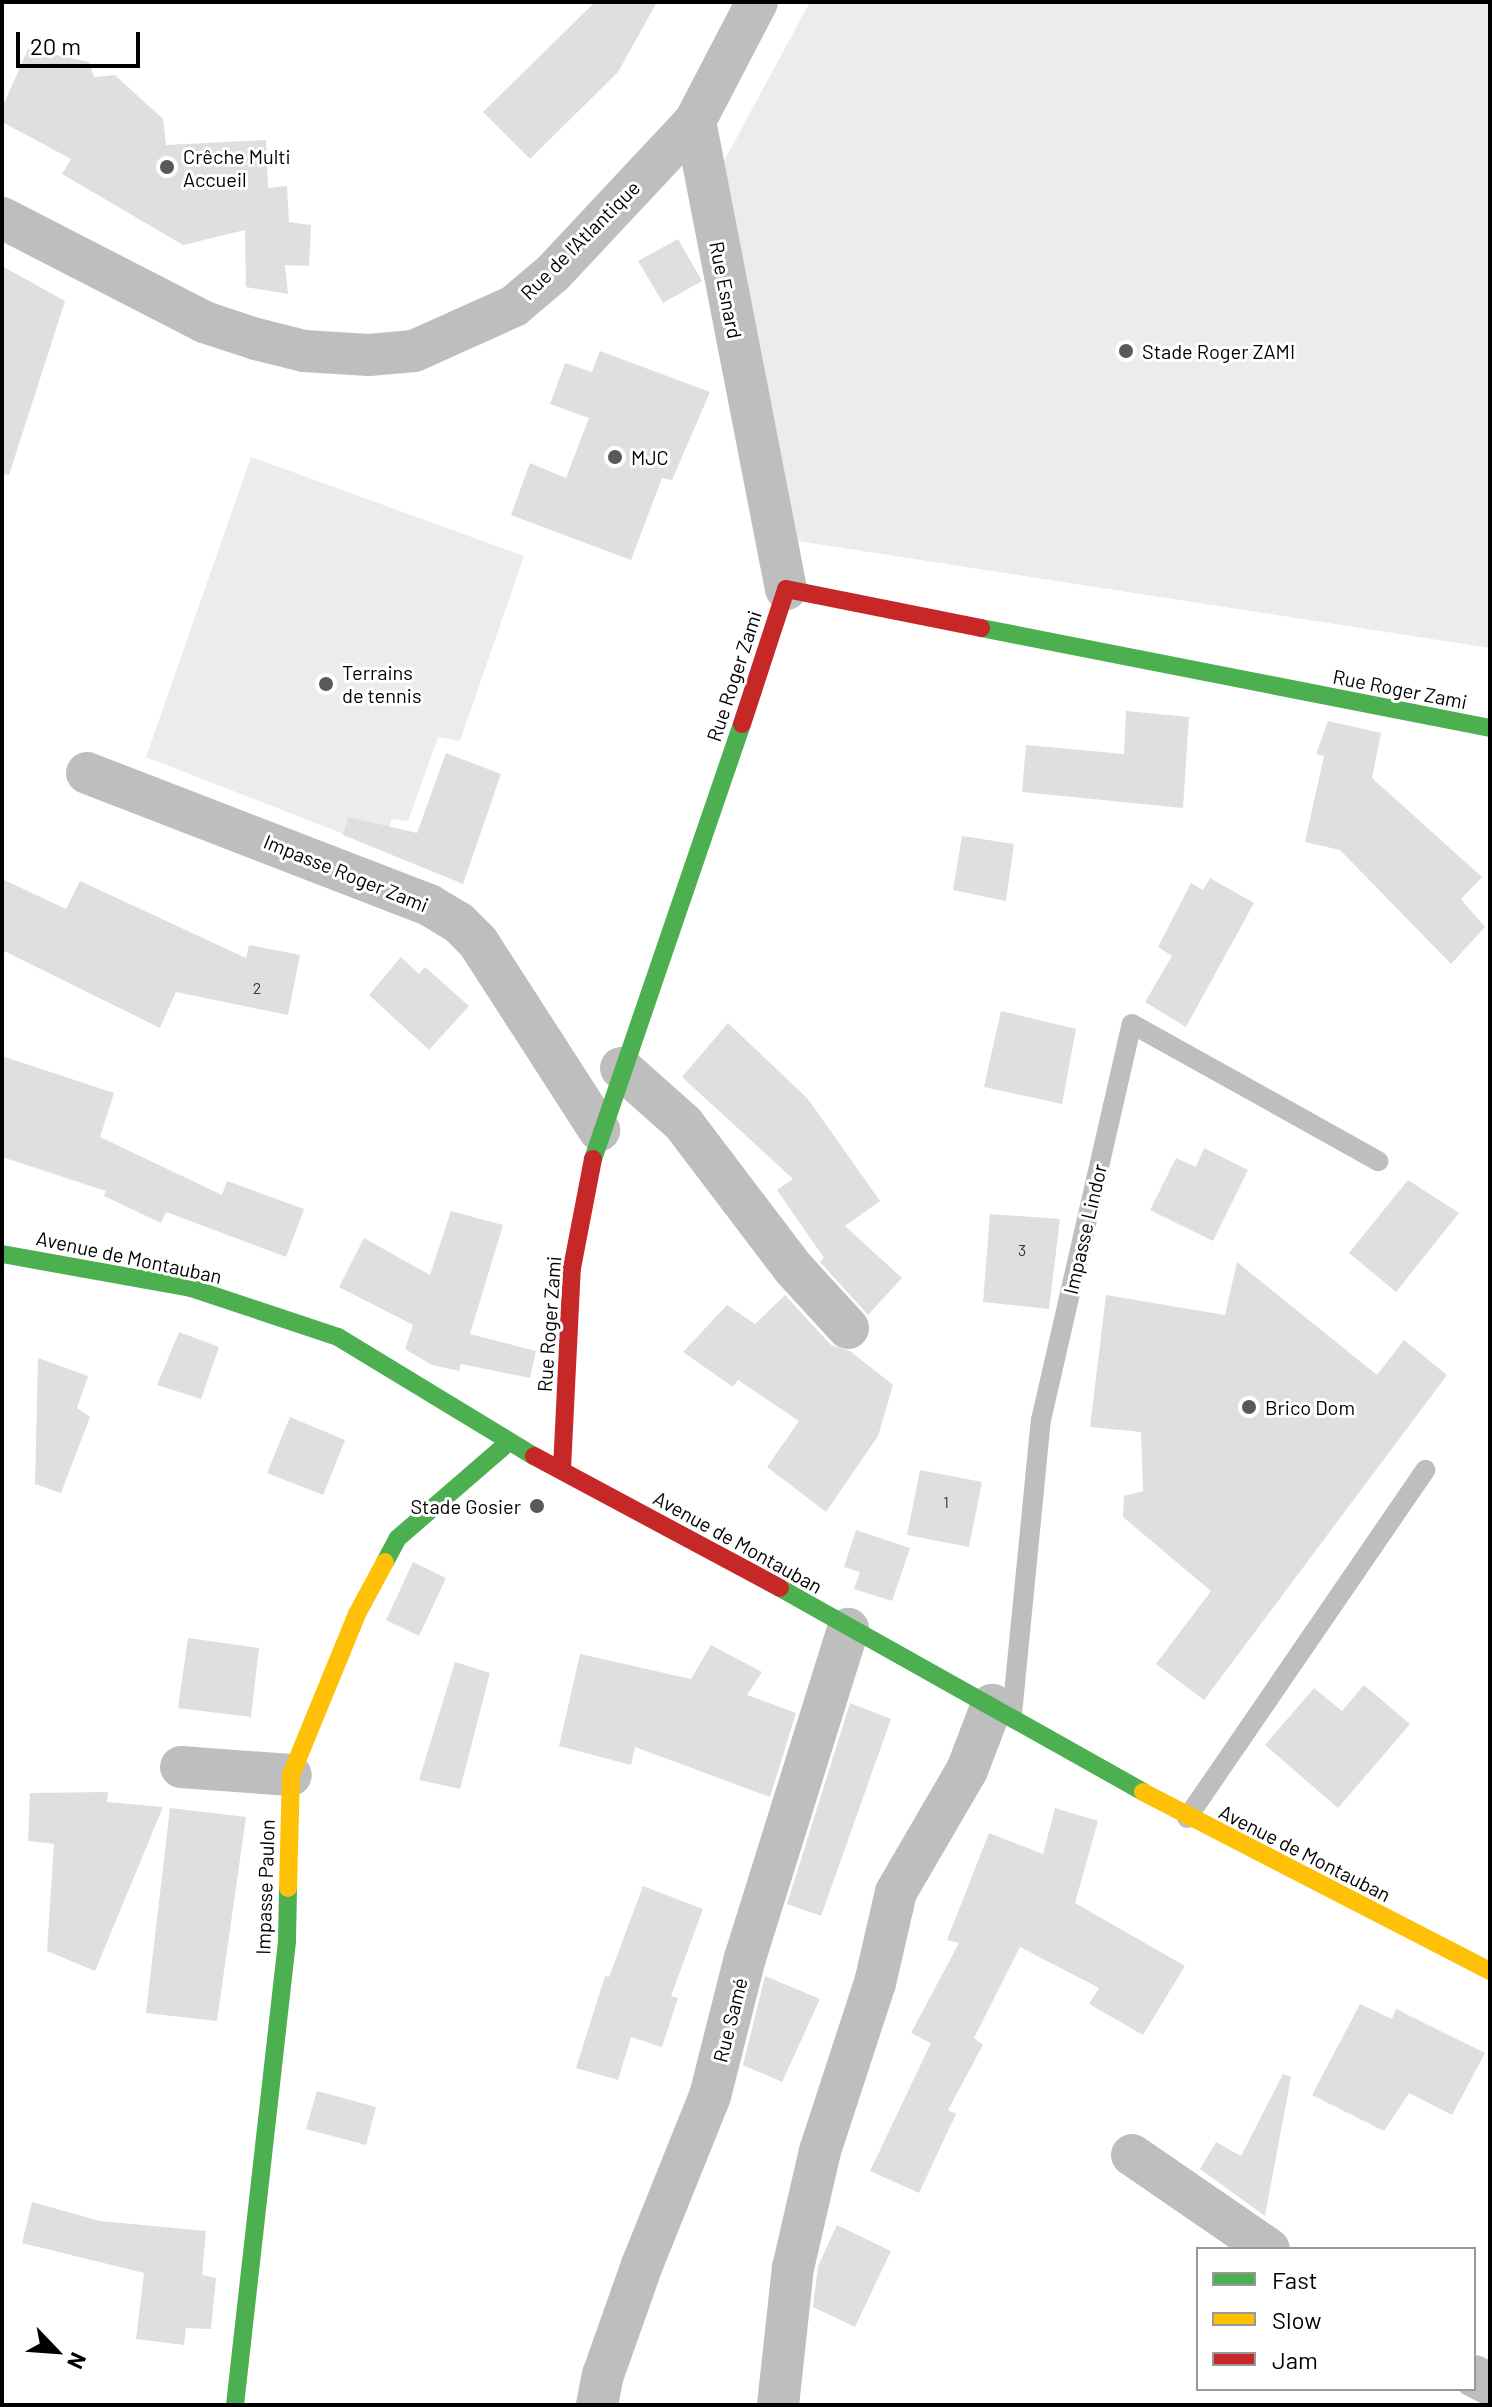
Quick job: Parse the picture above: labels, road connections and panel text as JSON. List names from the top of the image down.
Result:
{
  "streets": {
    "street": [
      "Rue de l'Atlantique",
      "Rue Esnard",
      "Rue Roger Zami",
      "Impasse Roger Zami",
      "Avenue de Montauban",
      "Impasse Paulon",
      "Rue Samé"
    ],
    "lane": ["Impasse Lindor"]
  },
  "crossings": [
    ["Rue de l'Atlantique", "Rue Esnard"],
    ["Rue Esnard", "Rue Roger Zami"],
    ["Rue Roger Zami", "Impasse Roger Zami"],
    ["Rue Roger Zami", "Avenue de Montauban"],
    ["Impasse Lindor", "Avenue de Montauban"],
    ["Avenue de Montauban", "Impasse Paulon"],
    ["Avenue de Montauban", "Rue Samé"]
  ],
  "places": [
    "Crêche Multi Accueil",
    "Stade Roger ZAMI",
    "MJC",
    "Terrains de tennis",
    "Brico Dom",
    "Stade Gosier"
  ],
  "house_numbers": ["2", "3", "1"],
  "legend": ["Fast", "Slow", "Jam"],
  "scale_bar": "20 m",
  "north": "bottom right"
}
